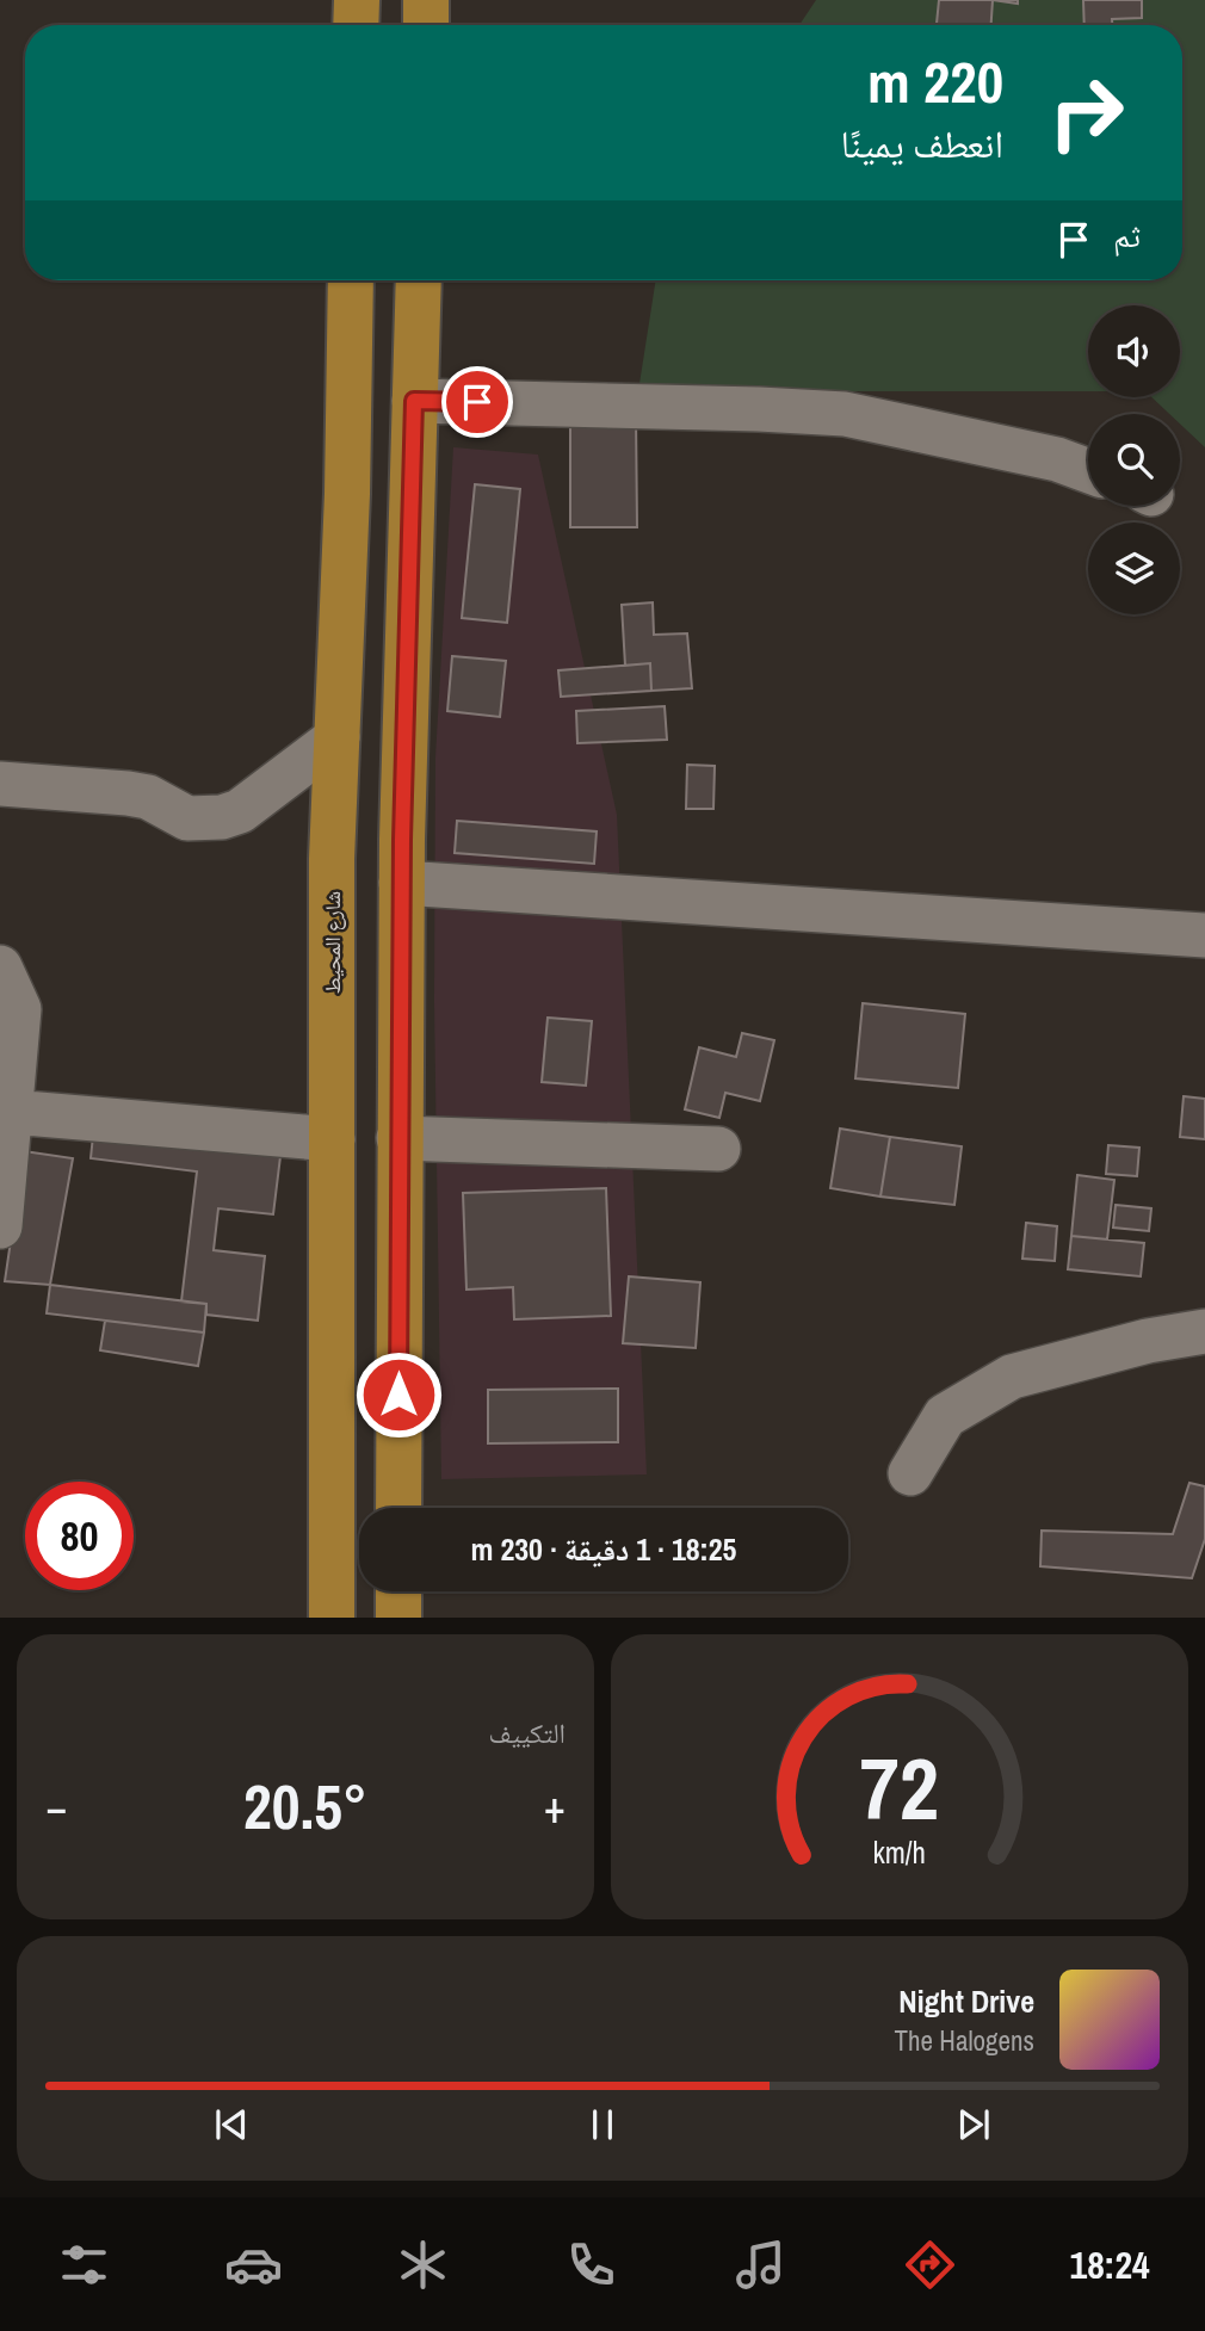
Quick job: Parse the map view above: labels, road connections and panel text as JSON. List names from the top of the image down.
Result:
{
  "streets": {
    "highway": ["شارع المحيط"]
  },
  "page": {
    "turn": ["220 m", "انعطف يمينًا"],
    "then": "ثم",
    "limit": "80",
    "trip": "18:25 · 1 دقيقة · 230 m",
    "tile": "التكييف",
    "heat": ["−", "20.5°", "+"],
    "song": ["Night Drive", "The Halogens"],
    "tabs": "18:24",
    "gauge": ["72", "km/h"]
  }
}
